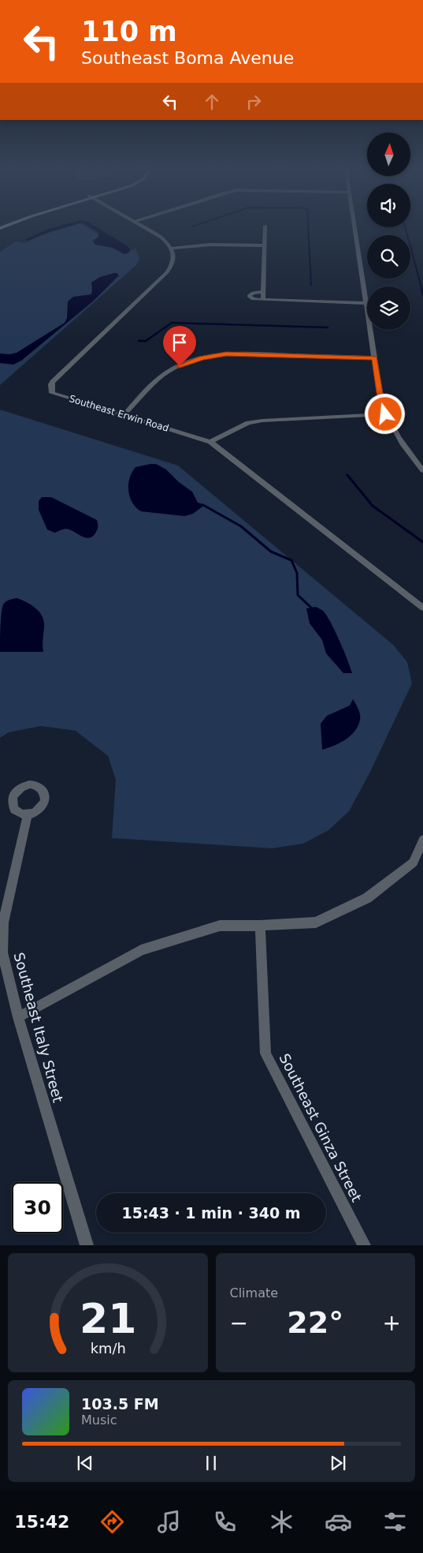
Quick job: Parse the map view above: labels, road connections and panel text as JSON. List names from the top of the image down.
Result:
{
  "streets": {
    "street": ["Southeast Erwin Road", "Southeast Italy Street", "Southeast Ginza Street"]
  },
  "north": "top",
  "page": {
    "turn": ["110 m", "Southeast Boma Avenue"],
    "limit": "30",
    "trip": "15:43 · 1 min · 340 m",
    "tile": "Climate",
    "heat": ["−", "22°", "+"],
    "song": ["103.5 FM", "Music"],
    "tabs": "15:42",
    "gauge": ["21", "km/h"]
  }
}
